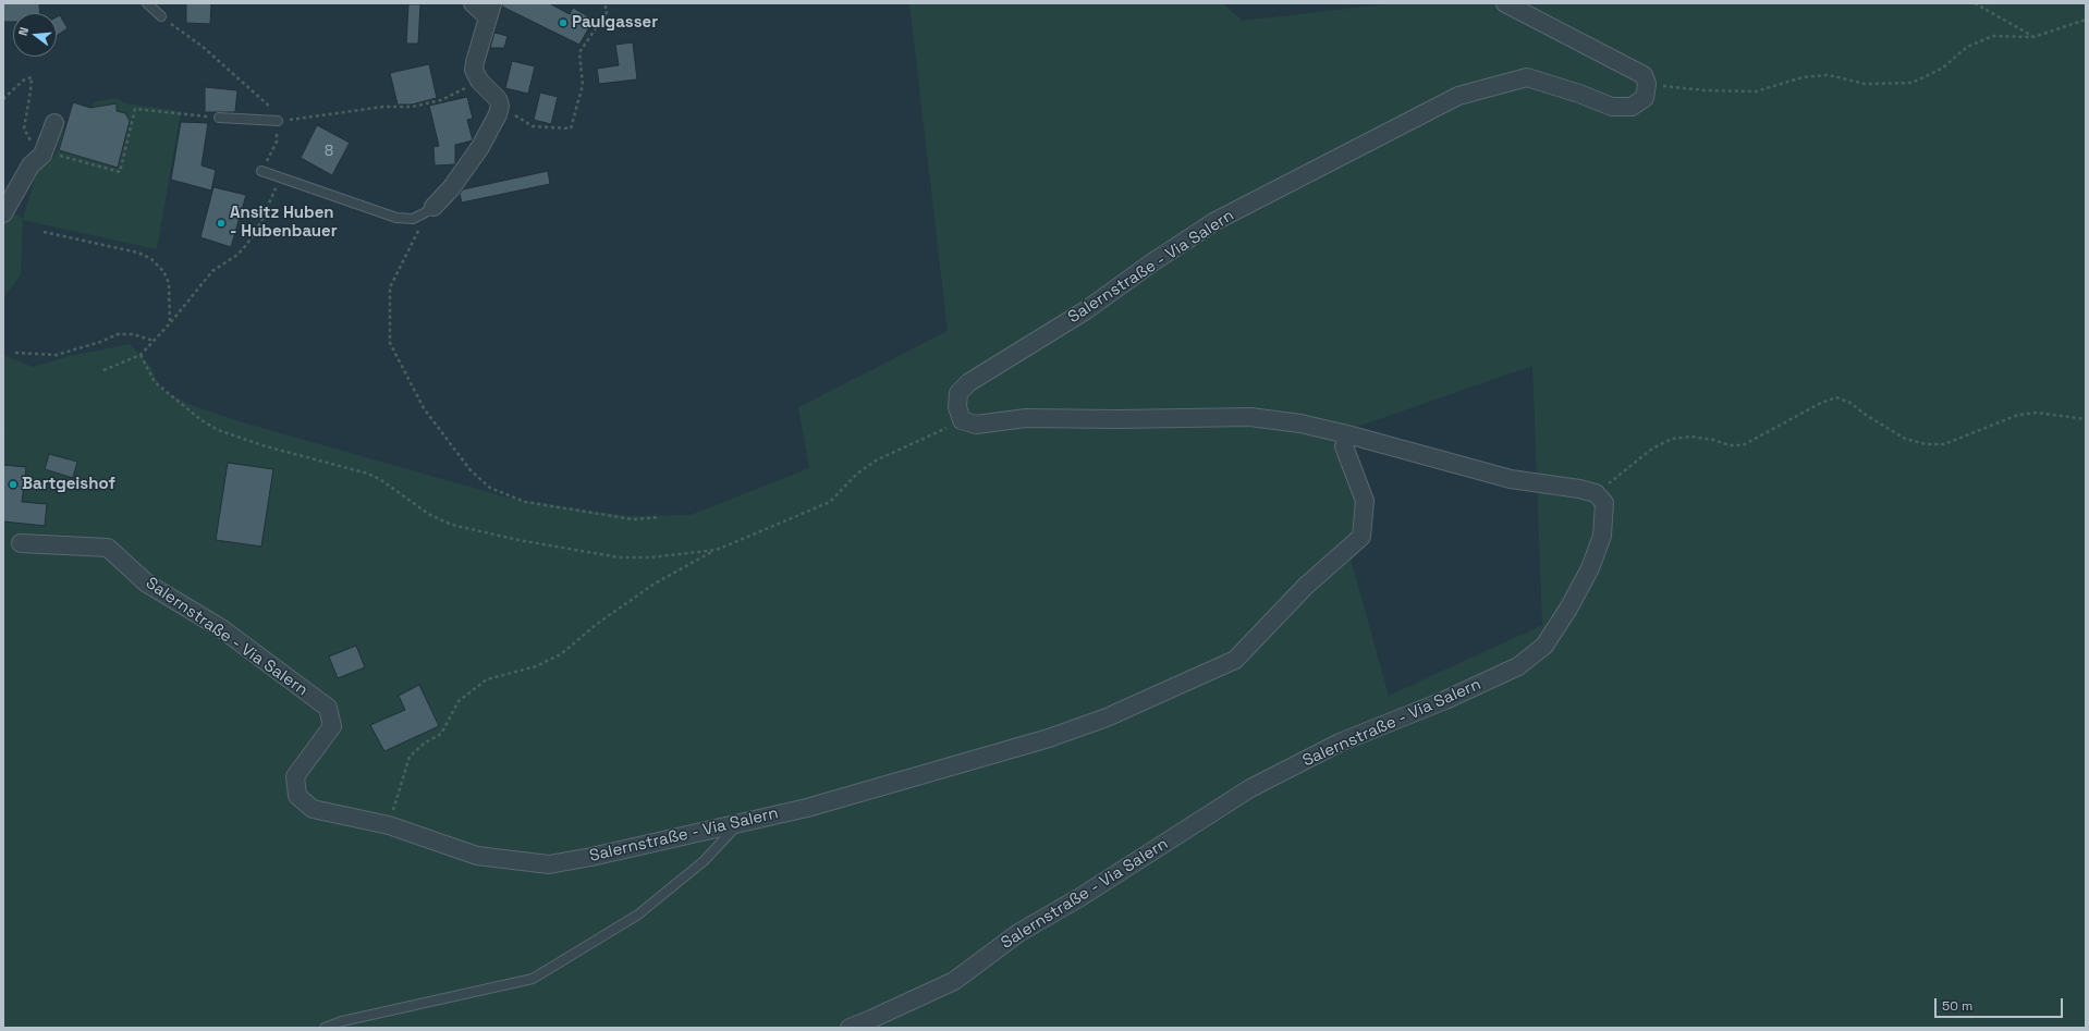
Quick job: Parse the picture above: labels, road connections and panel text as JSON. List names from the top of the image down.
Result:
{
  "streets": {
    "street": ["Salernstraße - Via Salern"]
  },
  "places": ["Paulgasser", "Ansitz Huben - Hubenbauer", "Bartgeishof"],
  "house_numbers": ["8"],
  "scale_bar": "50 m",
  "north": "left"
}
